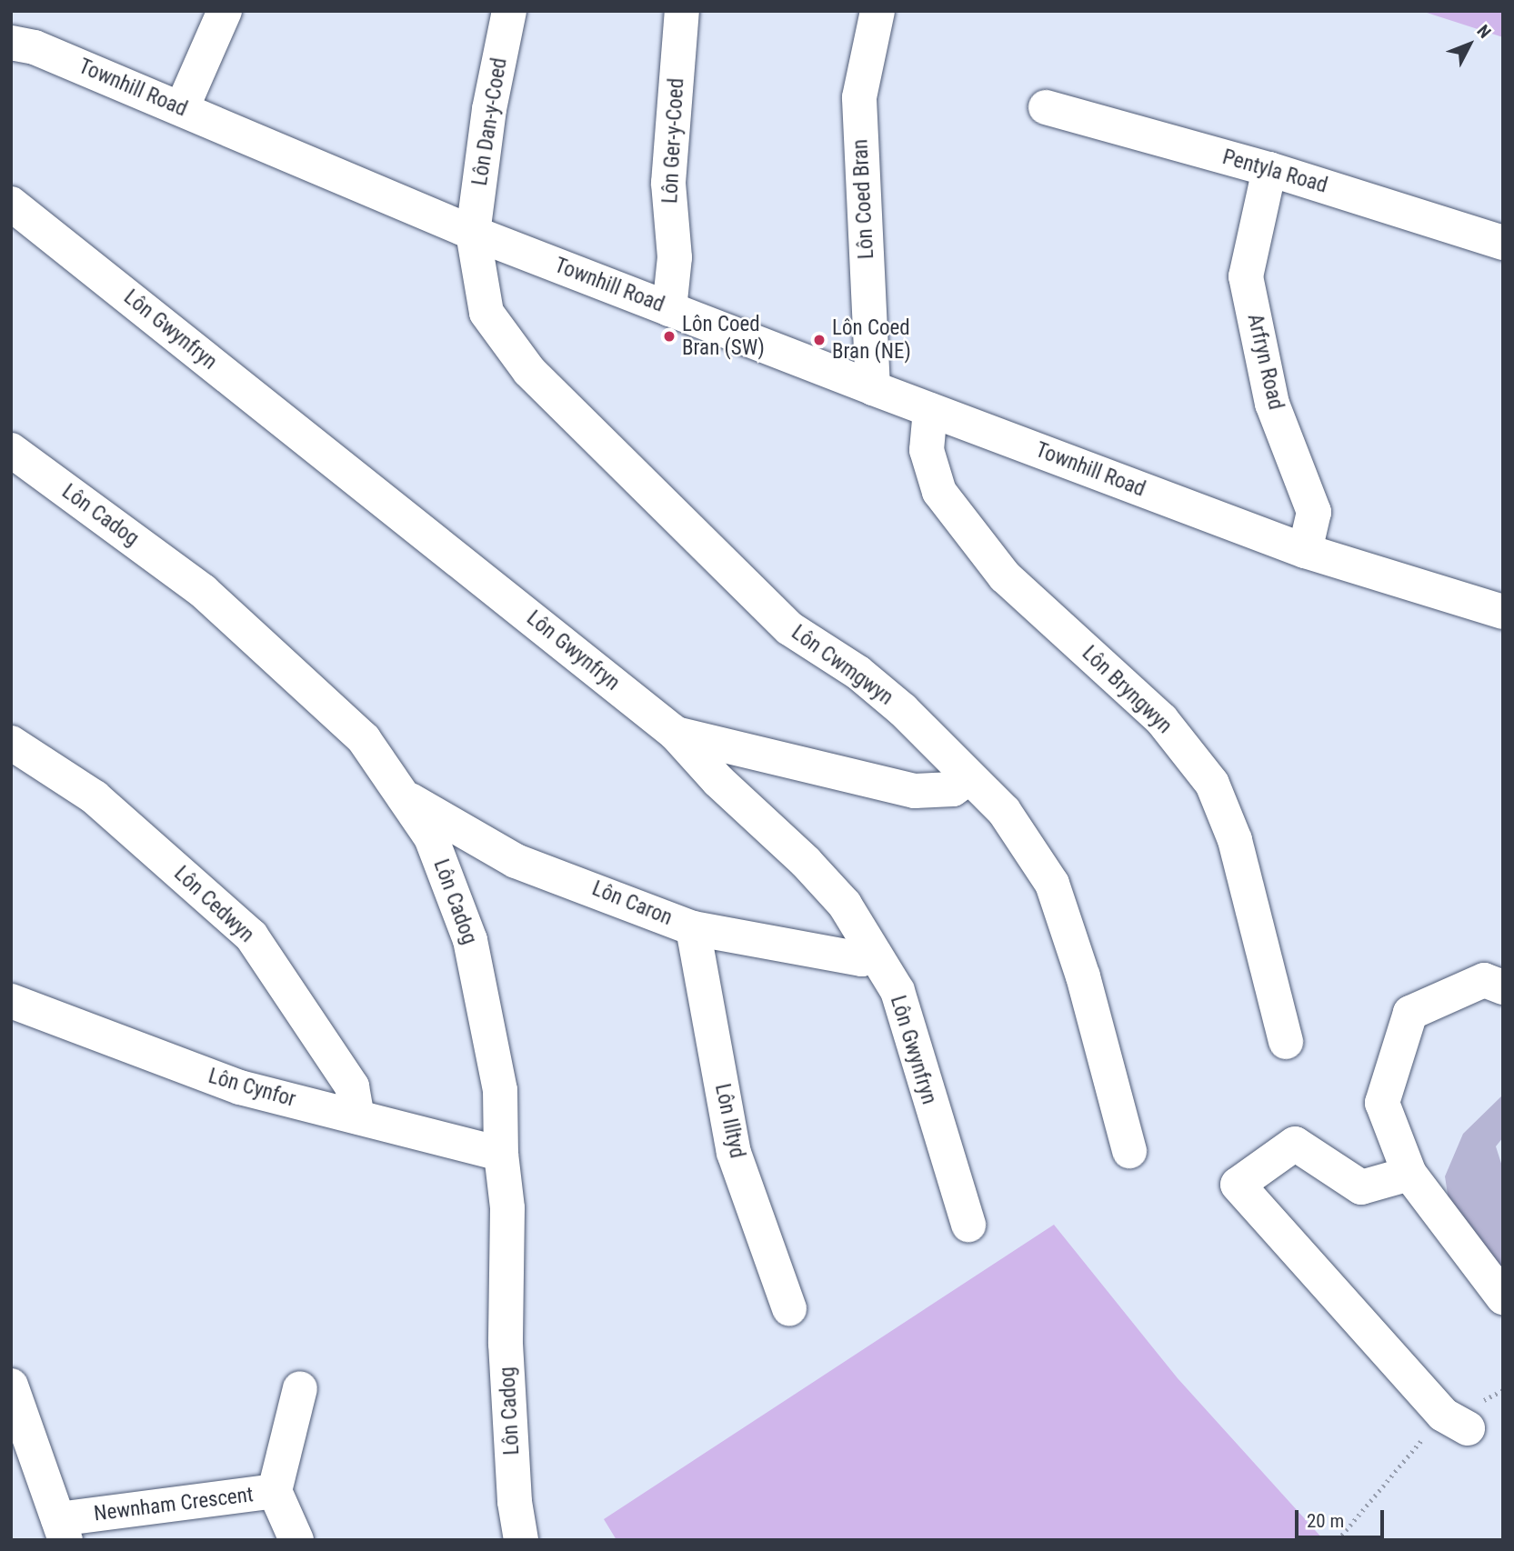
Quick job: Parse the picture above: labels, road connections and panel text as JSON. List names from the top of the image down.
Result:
{
  "streets": {
    "street": [
      "Townhill Road",
      "Lôn Dan-y-Coed",
      "Lôn Ger-y-Coed",
      "Pentyla Road",
      "Lôn Coed Bran",
      "Lôn Gwynfryn",
      "Arfryn Road",
      "Lôn Cadog",
      "Lôn Cwmgwyn",
      "Lôn Bryngwyn",
      "Lôn Caron",
      "Lôn Cedwyn",
      "Lôn Cynfor",
      "Lôn Illtyd",
      "Newnham Crescent"
    ]
  },
  "crossings": [
    ["Townhill Road", "Lôn Dan-y-Coed"],
    ["Townhill Road", "Lôn Ger-y-Coed"],
    ["Townhill Road", "Lôn Coed Bran"],
    ["Townhill Road", "Arfryn Road"],
    ["Townhill Road", "Lôn Cwmgwyn"],
    ["Townhill Road", "Lôn Bryngwyn"],
    ["Lôn Dan-y-Coed", "Lôn Cwmgwyn"],
    ["Pentyla Road", "Arfryn Road"],
    ["Lôn Gwynfryn", "Lôn Caron"],
    ["Lôn Cadog", "Lôn Caron"],
    ["Lôn Cadog", "Lôn Cynfor"],
    ["Lôn Caron", "Lôn Illtyd"],
    ["Lôn Cedwyn", "Lôn Cynfor"]
  ],
  "places": ["Lôn Coed Bran (SW)", "Lôn Coed Bran (NE)"],
  "scale_bar": "20 m",
  "north": "top right"
}
